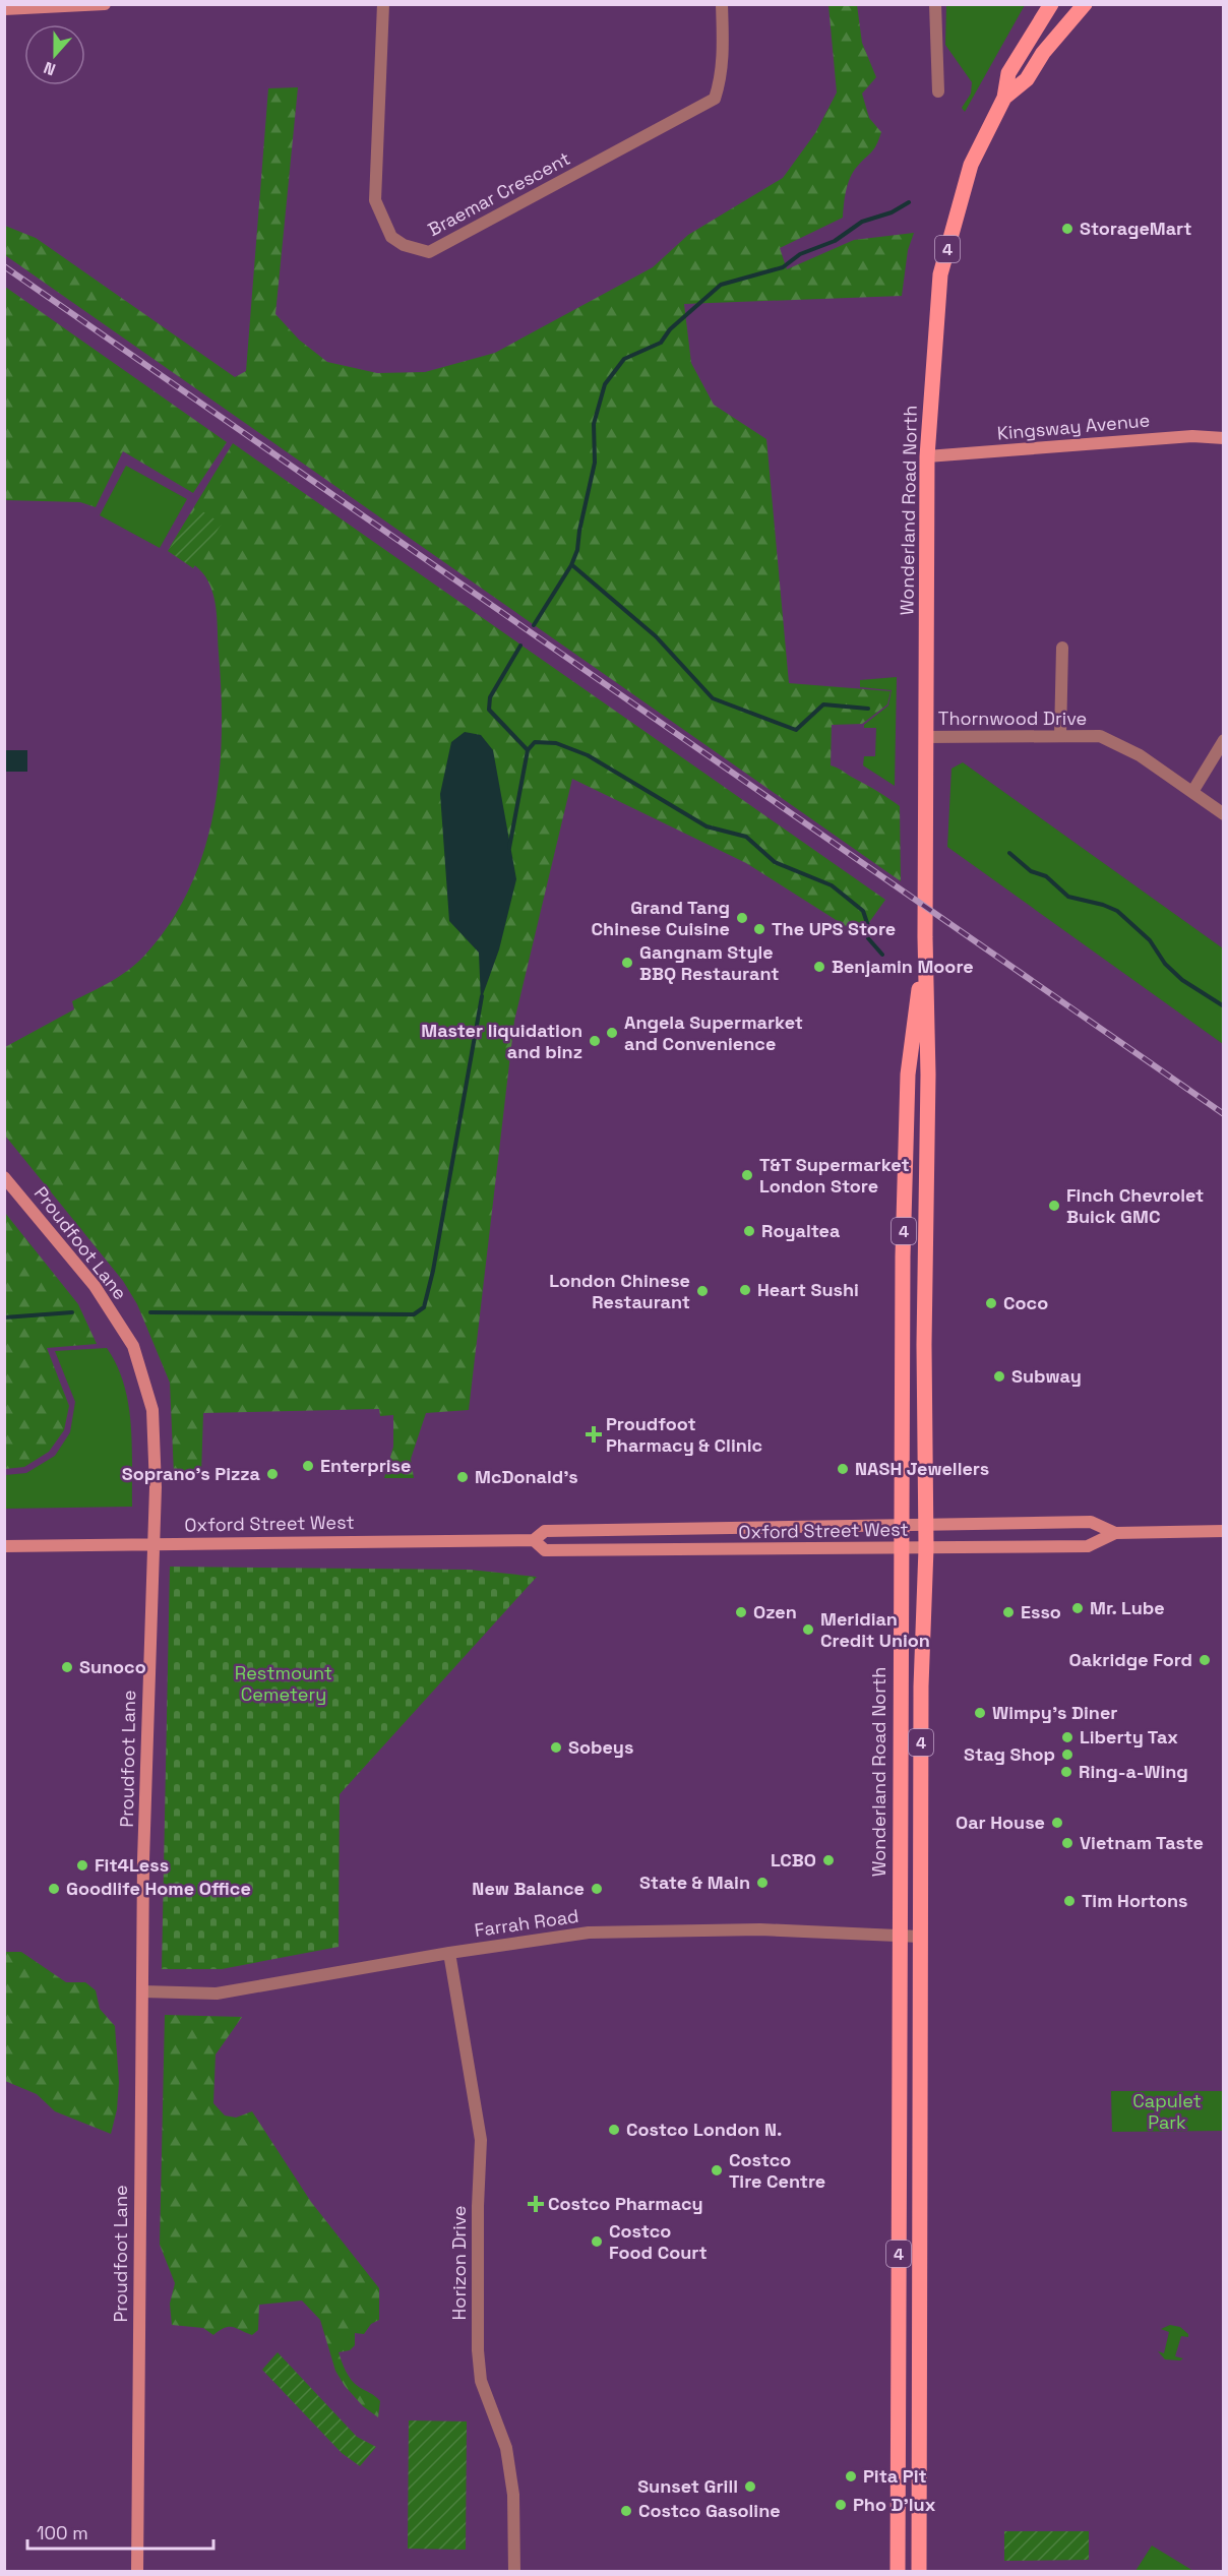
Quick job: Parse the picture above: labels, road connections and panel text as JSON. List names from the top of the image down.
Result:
{
  "streets": {
    "main road": [
      "4",
      "Kingsway Avenue",
      "Wonderland Road North",
      "Proudfoot Lane",
      "Oxford Street West"
    ],
    "street": [
      "Braemar Crescent",
      "Thornwood Drive",
      "Farrah Road",
      "Horizon Drive"
    ]
  },
  "crossings": [
    ["Kingsway Avenue", "Wonderland Road North"],
    ["Wonderland Road North", "Thornwood Drive"],
    ["Wonderland Road North", "Oxford Street West"],
    ["Wonderland Road North", "Farrah Road"],
    ["Proudfoot Lane", "Oxford Street West"],
    ["Proudfoot Lane", "Farrah Road"],
    ["Farrah Road", "Horizon Drive"]
  ],
  "parks": ["Restmount Cemetery", "Capulet Park"],
  "places": {
    "other": [
      "StorageMart",
      "Grand Tang Chinese Cuisine",
      "The UPS Store",
      "Gangnam Style BBQ Restaurant",
      "Benjamin Moore",
      "Angela Supermarket and Convenience",
      "Master liquidation and binz",
      "T&T Supermarket London Store",
      "Finch Chevrolet Buick GMC",
      "Royaltea",
      "Heart Sushi",
      "London Chinese Restaurant",
      "Coco",
      "Subway",
      "Enterprise",
      "NASH Jewellers",
      "Soprano's Pizza",
      "McDonald's",
      "Mr. Lube",
      "Ozen",
      "Esso",
      "Meridian Credit Union",
      "Oakridge Ford",
      "Sunoco",
      "Wimpy's Diner",
      "Liberty Tax",
      "Sobeys",
      "Stag Shop",
      "Ring-a-Wing",
      "Oar House",
      "Vietnam Taste",
      "LCBO",
      "Fit4Less",
      "State & Main",
      "Goodlife Home Office",
      "New Balance",
      "Tim Hortons",
      "Costco London N.",
      "Costco Tire Centre",
      "Costco Food Court",
      "Pita Pit",
      "Sunset Grill",
      "Pho D'lux",
      "Costco Gasoline"
    ],
    "health": ["Proudfoot Pharmacy & Clinic", "Costco Pharmacy"]
  },
  "scale_bar": "100 m",
  "north": "bottom"
}
